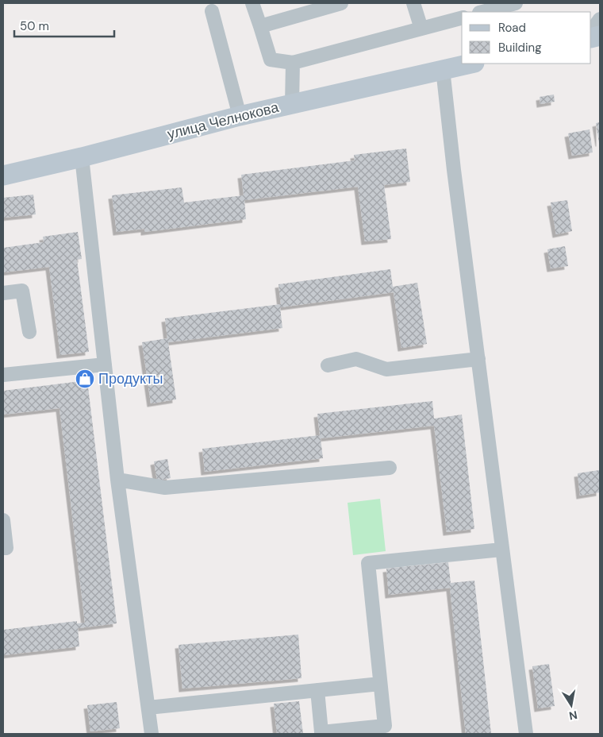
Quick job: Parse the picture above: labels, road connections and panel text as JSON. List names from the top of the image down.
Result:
{
  "streets": {
    "main road": ["улица Челнокова"]
  },
  "places": {
    "shop": ["Продукты"]
  },
  "legend": ["Road", "Building"],
  "scale_bar": "50 m",
  "north": "bottom"
}
